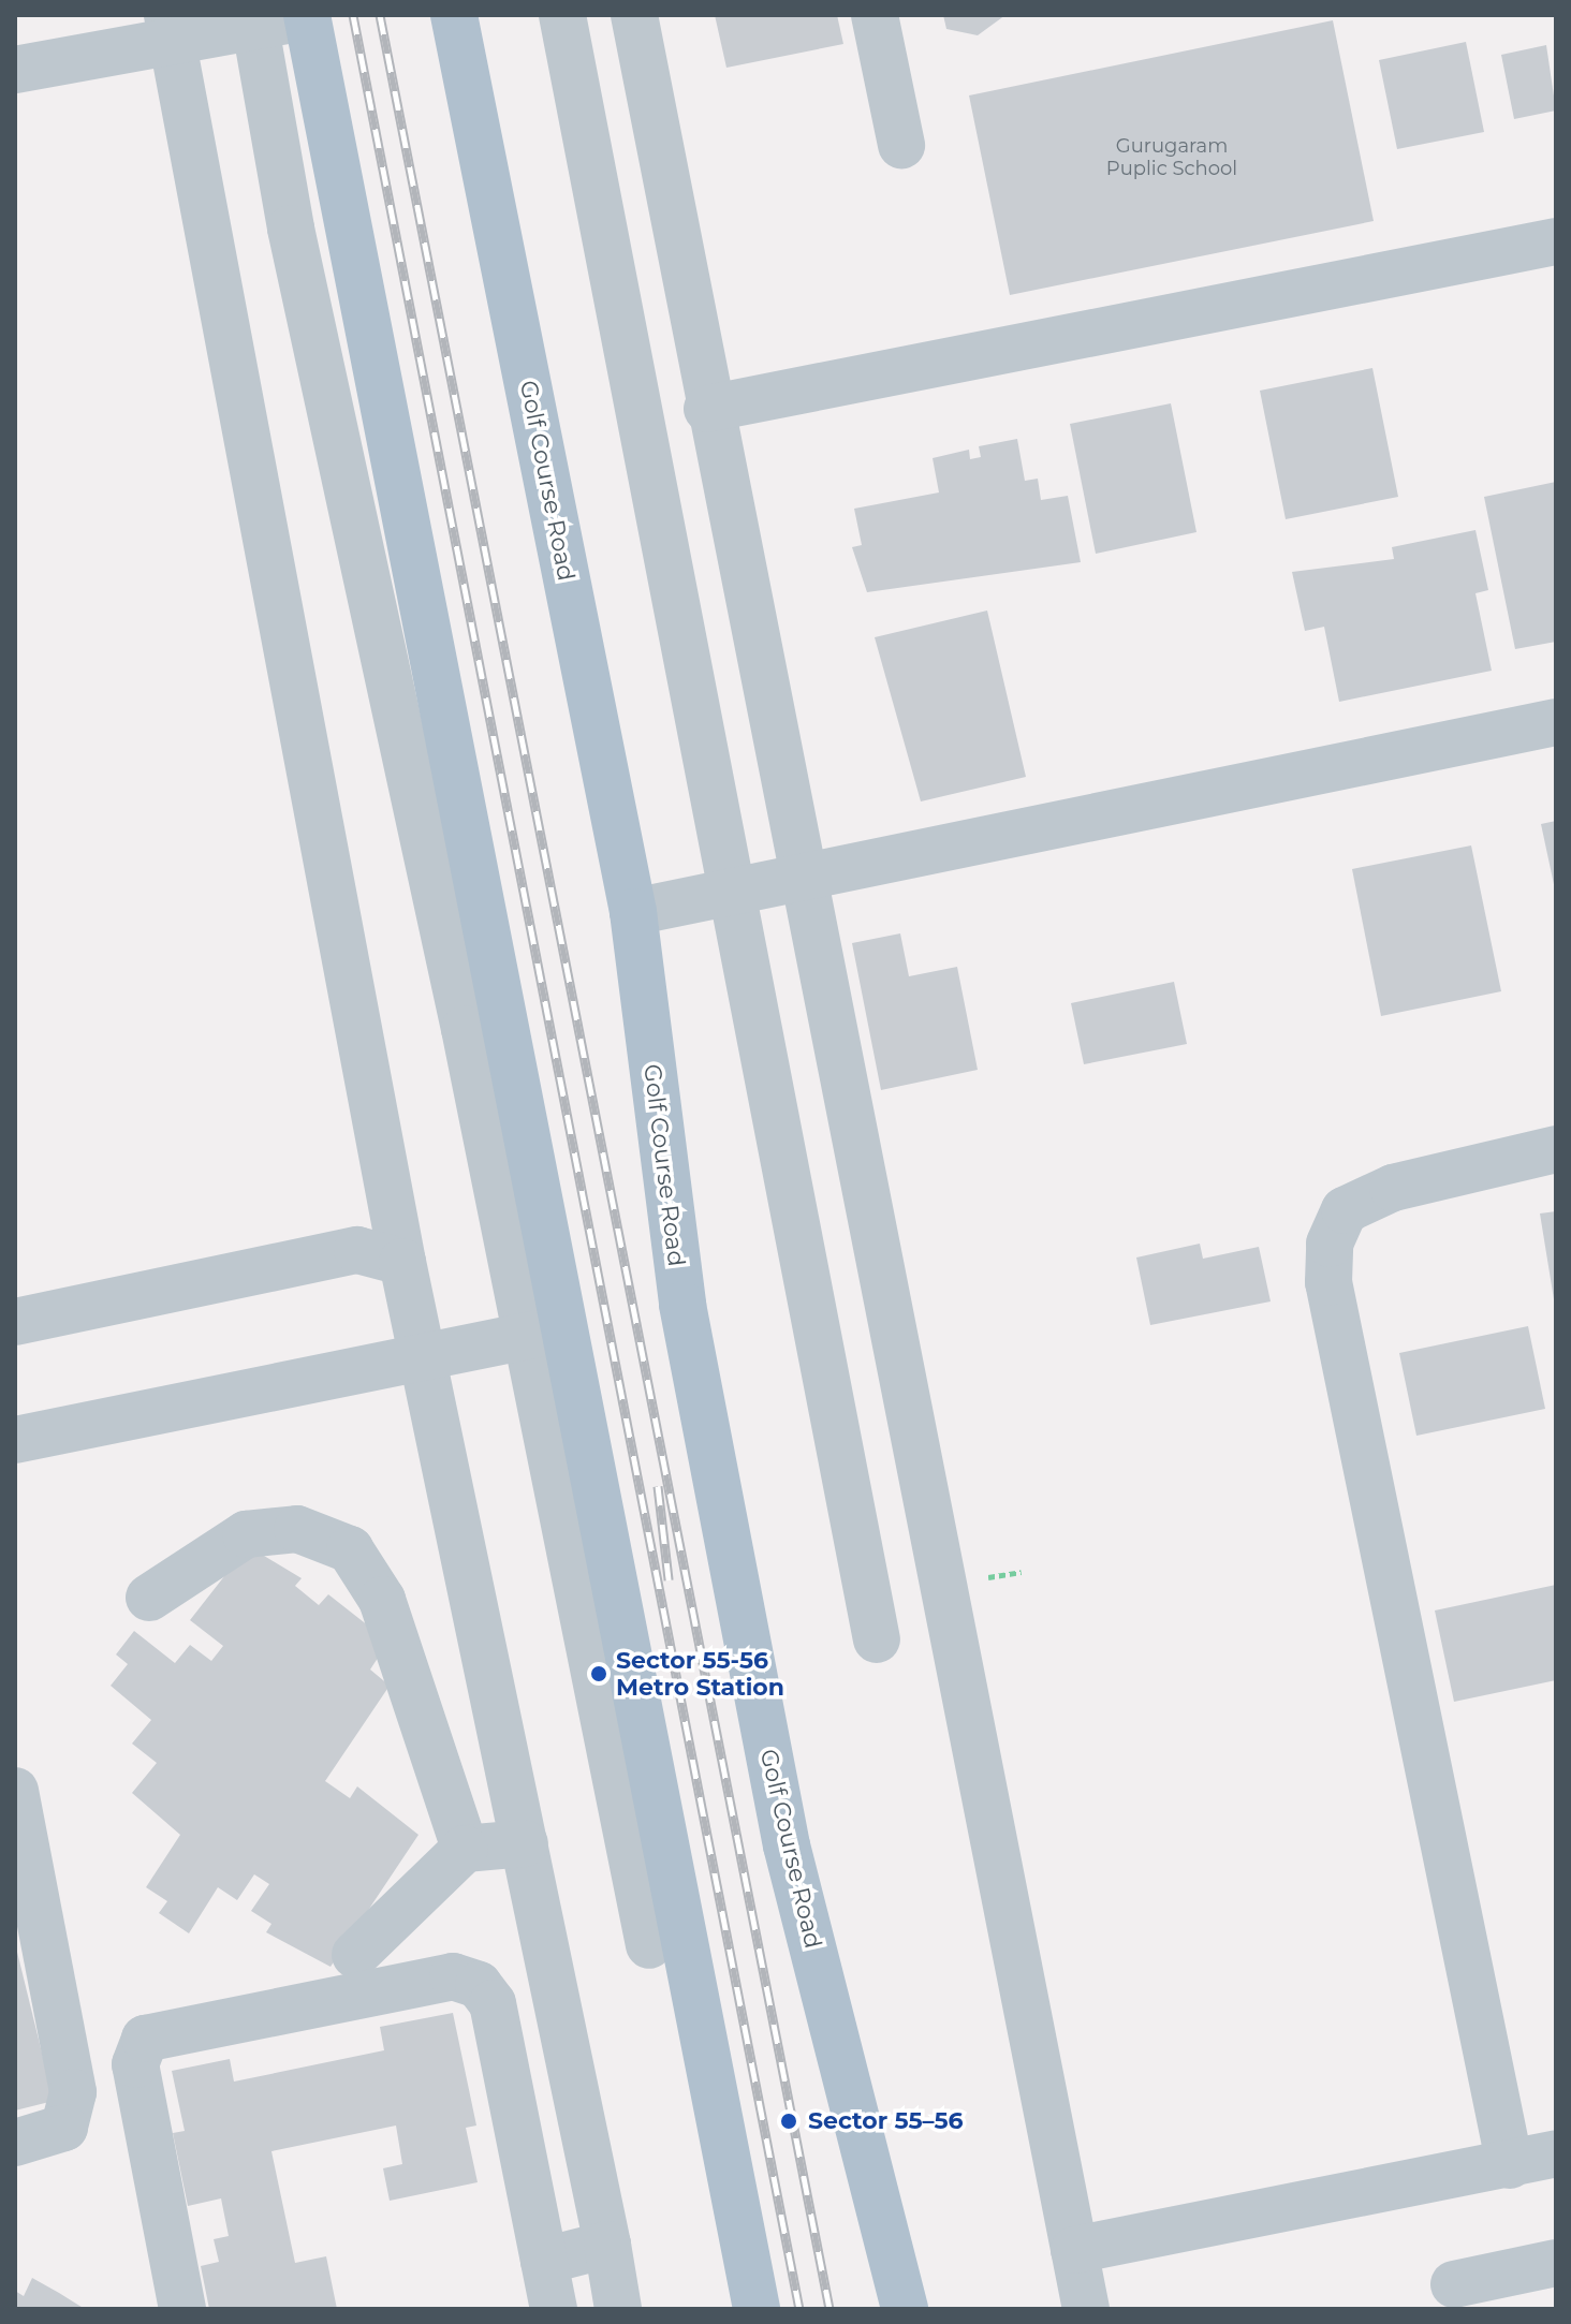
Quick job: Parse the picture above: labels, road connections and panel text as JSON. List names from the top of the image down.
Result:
{
  "streets": {
    "main road": ["Golf Course Road"]
  },
  "places": ["Sector 55-56 Metro Station", "Sector 55–56"],
  "house_numbers": ["Gurugaram Puplic School"]
}
